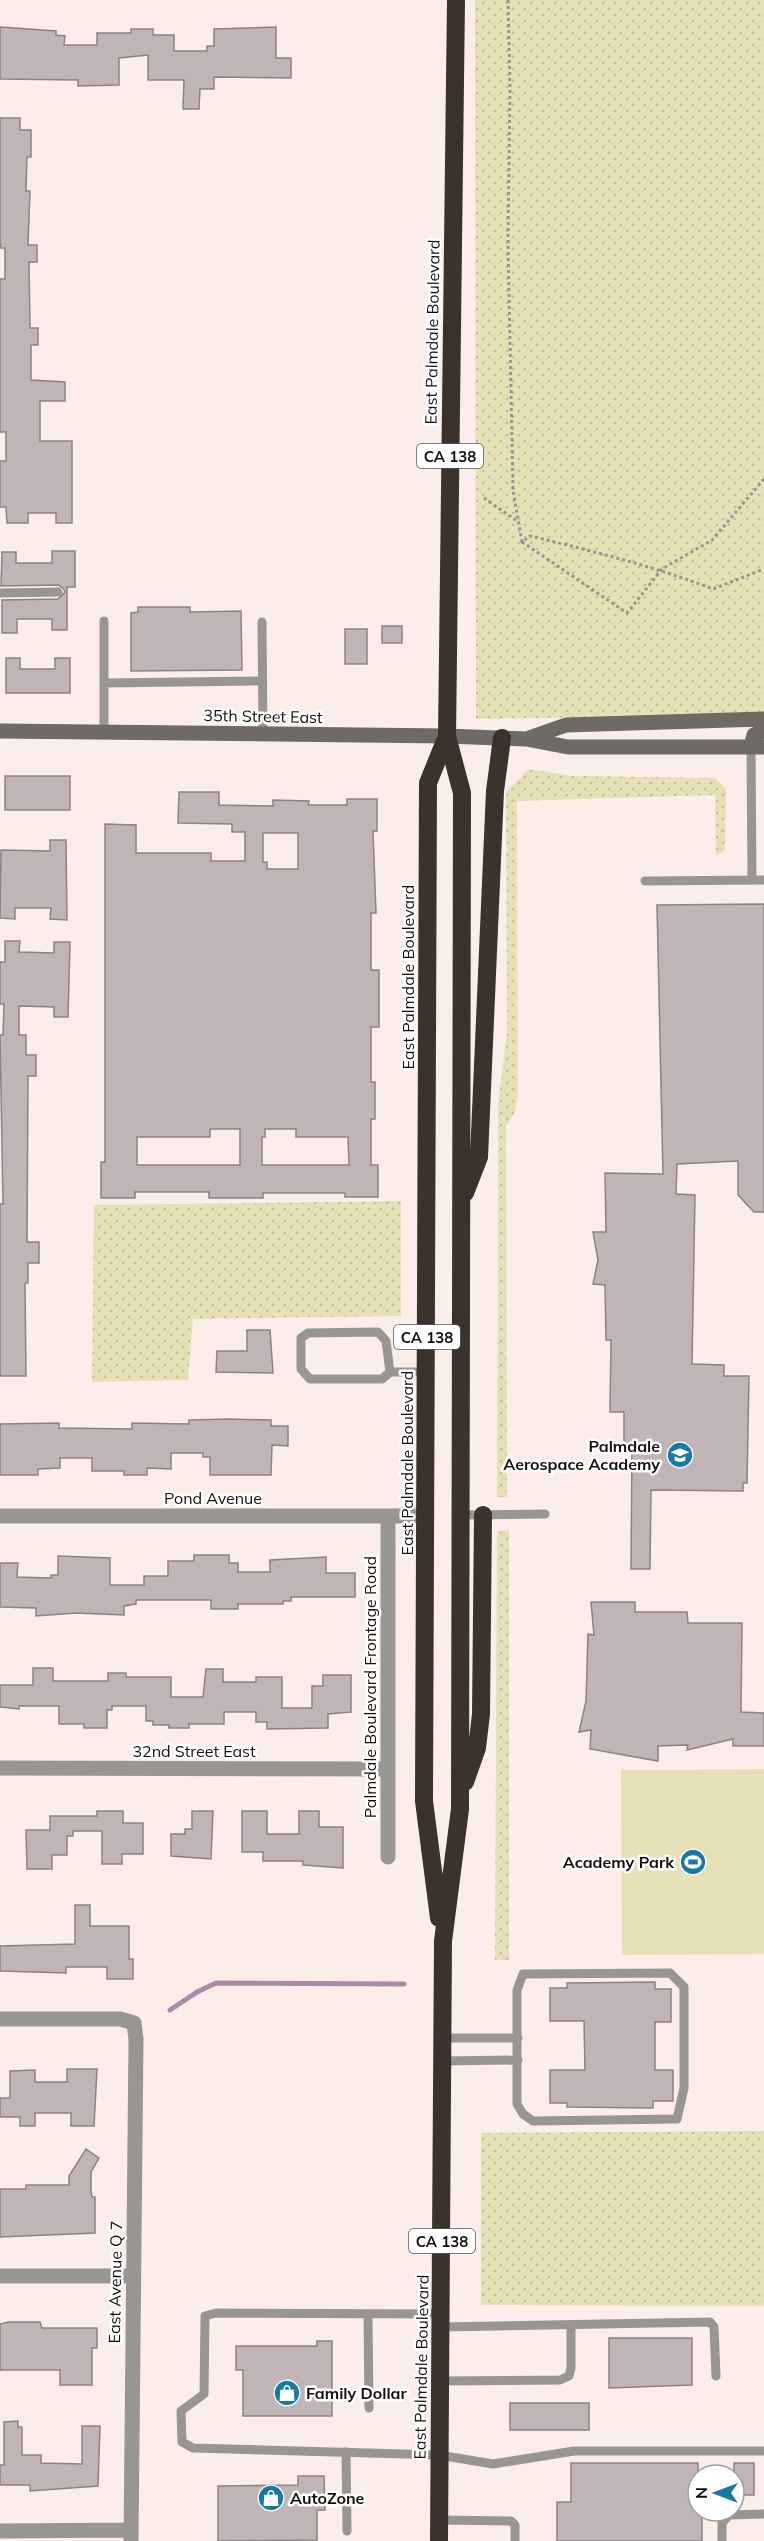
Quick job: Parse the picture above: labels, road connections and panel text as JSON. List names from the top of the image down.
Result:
{
  "streets": {
    "highway": ["East Palmdale Boulevard", "CA 138"],
    "street": [
      "35th Street East",
      "Pond Avenue",
      "Palmdale Boulevard Frontage Road",
      "32nd Street East",
      "East Avenue Q 7"
    ]
  },
  "crossings": [
    ["East Palmdale Boulevard", "35th Street East"],
    ["East Palmdale Boulevard", "Pond Avenue"],
    ["Pond Avenue", "Palmdale Boulevard Frontage Road"],
    ["Palmdale Boulevard Frontage Road", "32nd Street East"]
  ],
  "places": {
    "school or university": ["Palmdale Aerospace Academy"],
    "sports": ["Academy Park"],
    "shop": ["Family Dollar", "AutoZone"]
  },
  "north": "left"
}
